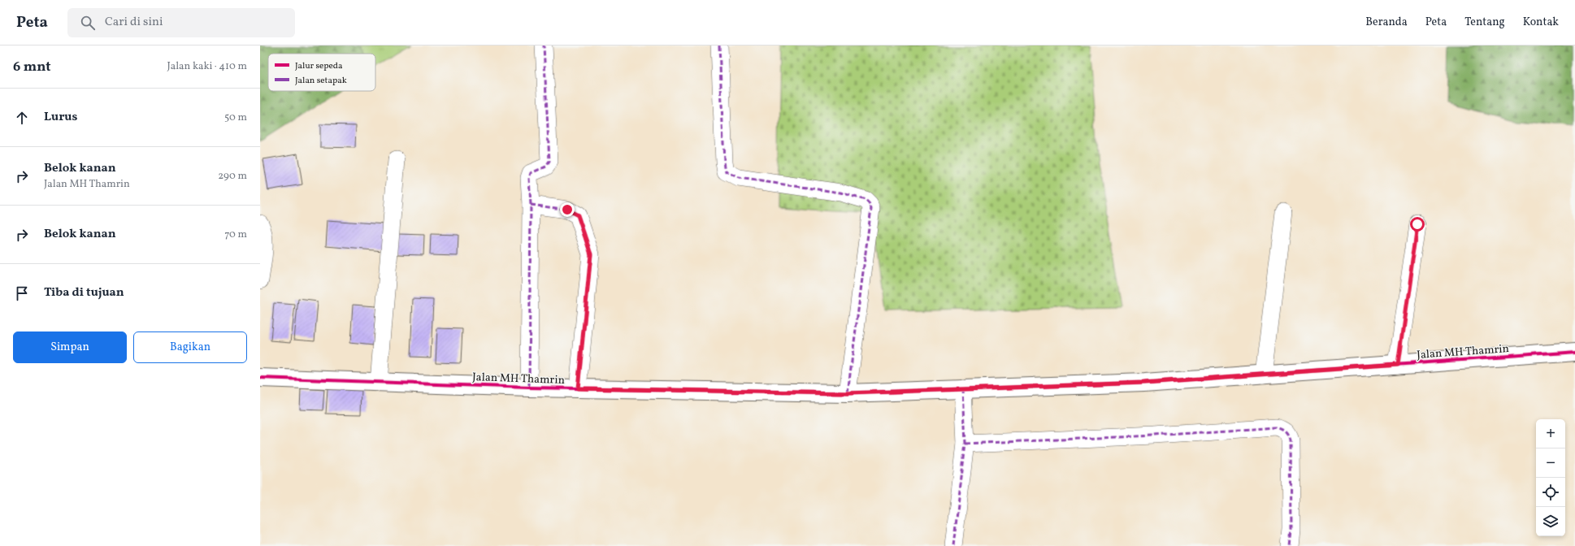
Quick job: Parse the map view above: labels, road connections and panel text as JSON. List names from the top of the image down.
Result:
{
  "streets": {
    "street": ["Jalan MH Thamrin"]
  },
  "legend": ["Jalur sepeda", "Jalan setapak"],
  "page": {
    "header": "Peta",
    "search": "Cari di sini",
    "nav": [
      "Beranda",
      "Peta",
      "Tentang",
      "Kontak"
    ],
    "heading": ["6 mnt", "Jalan kaki · 410 m"],
    "list": [
      ["Lurus", "50 m"],
      ["Belok kanan", "Jalan MH Thamrin", "290 m"],
      ["Belok kanan", "70 m"],
      "Tiba di tujuan"
    ],
    "buttons": ["Simpan", "Bagikan"],
    "map_buttons": ["+", "−"]
  }
}
